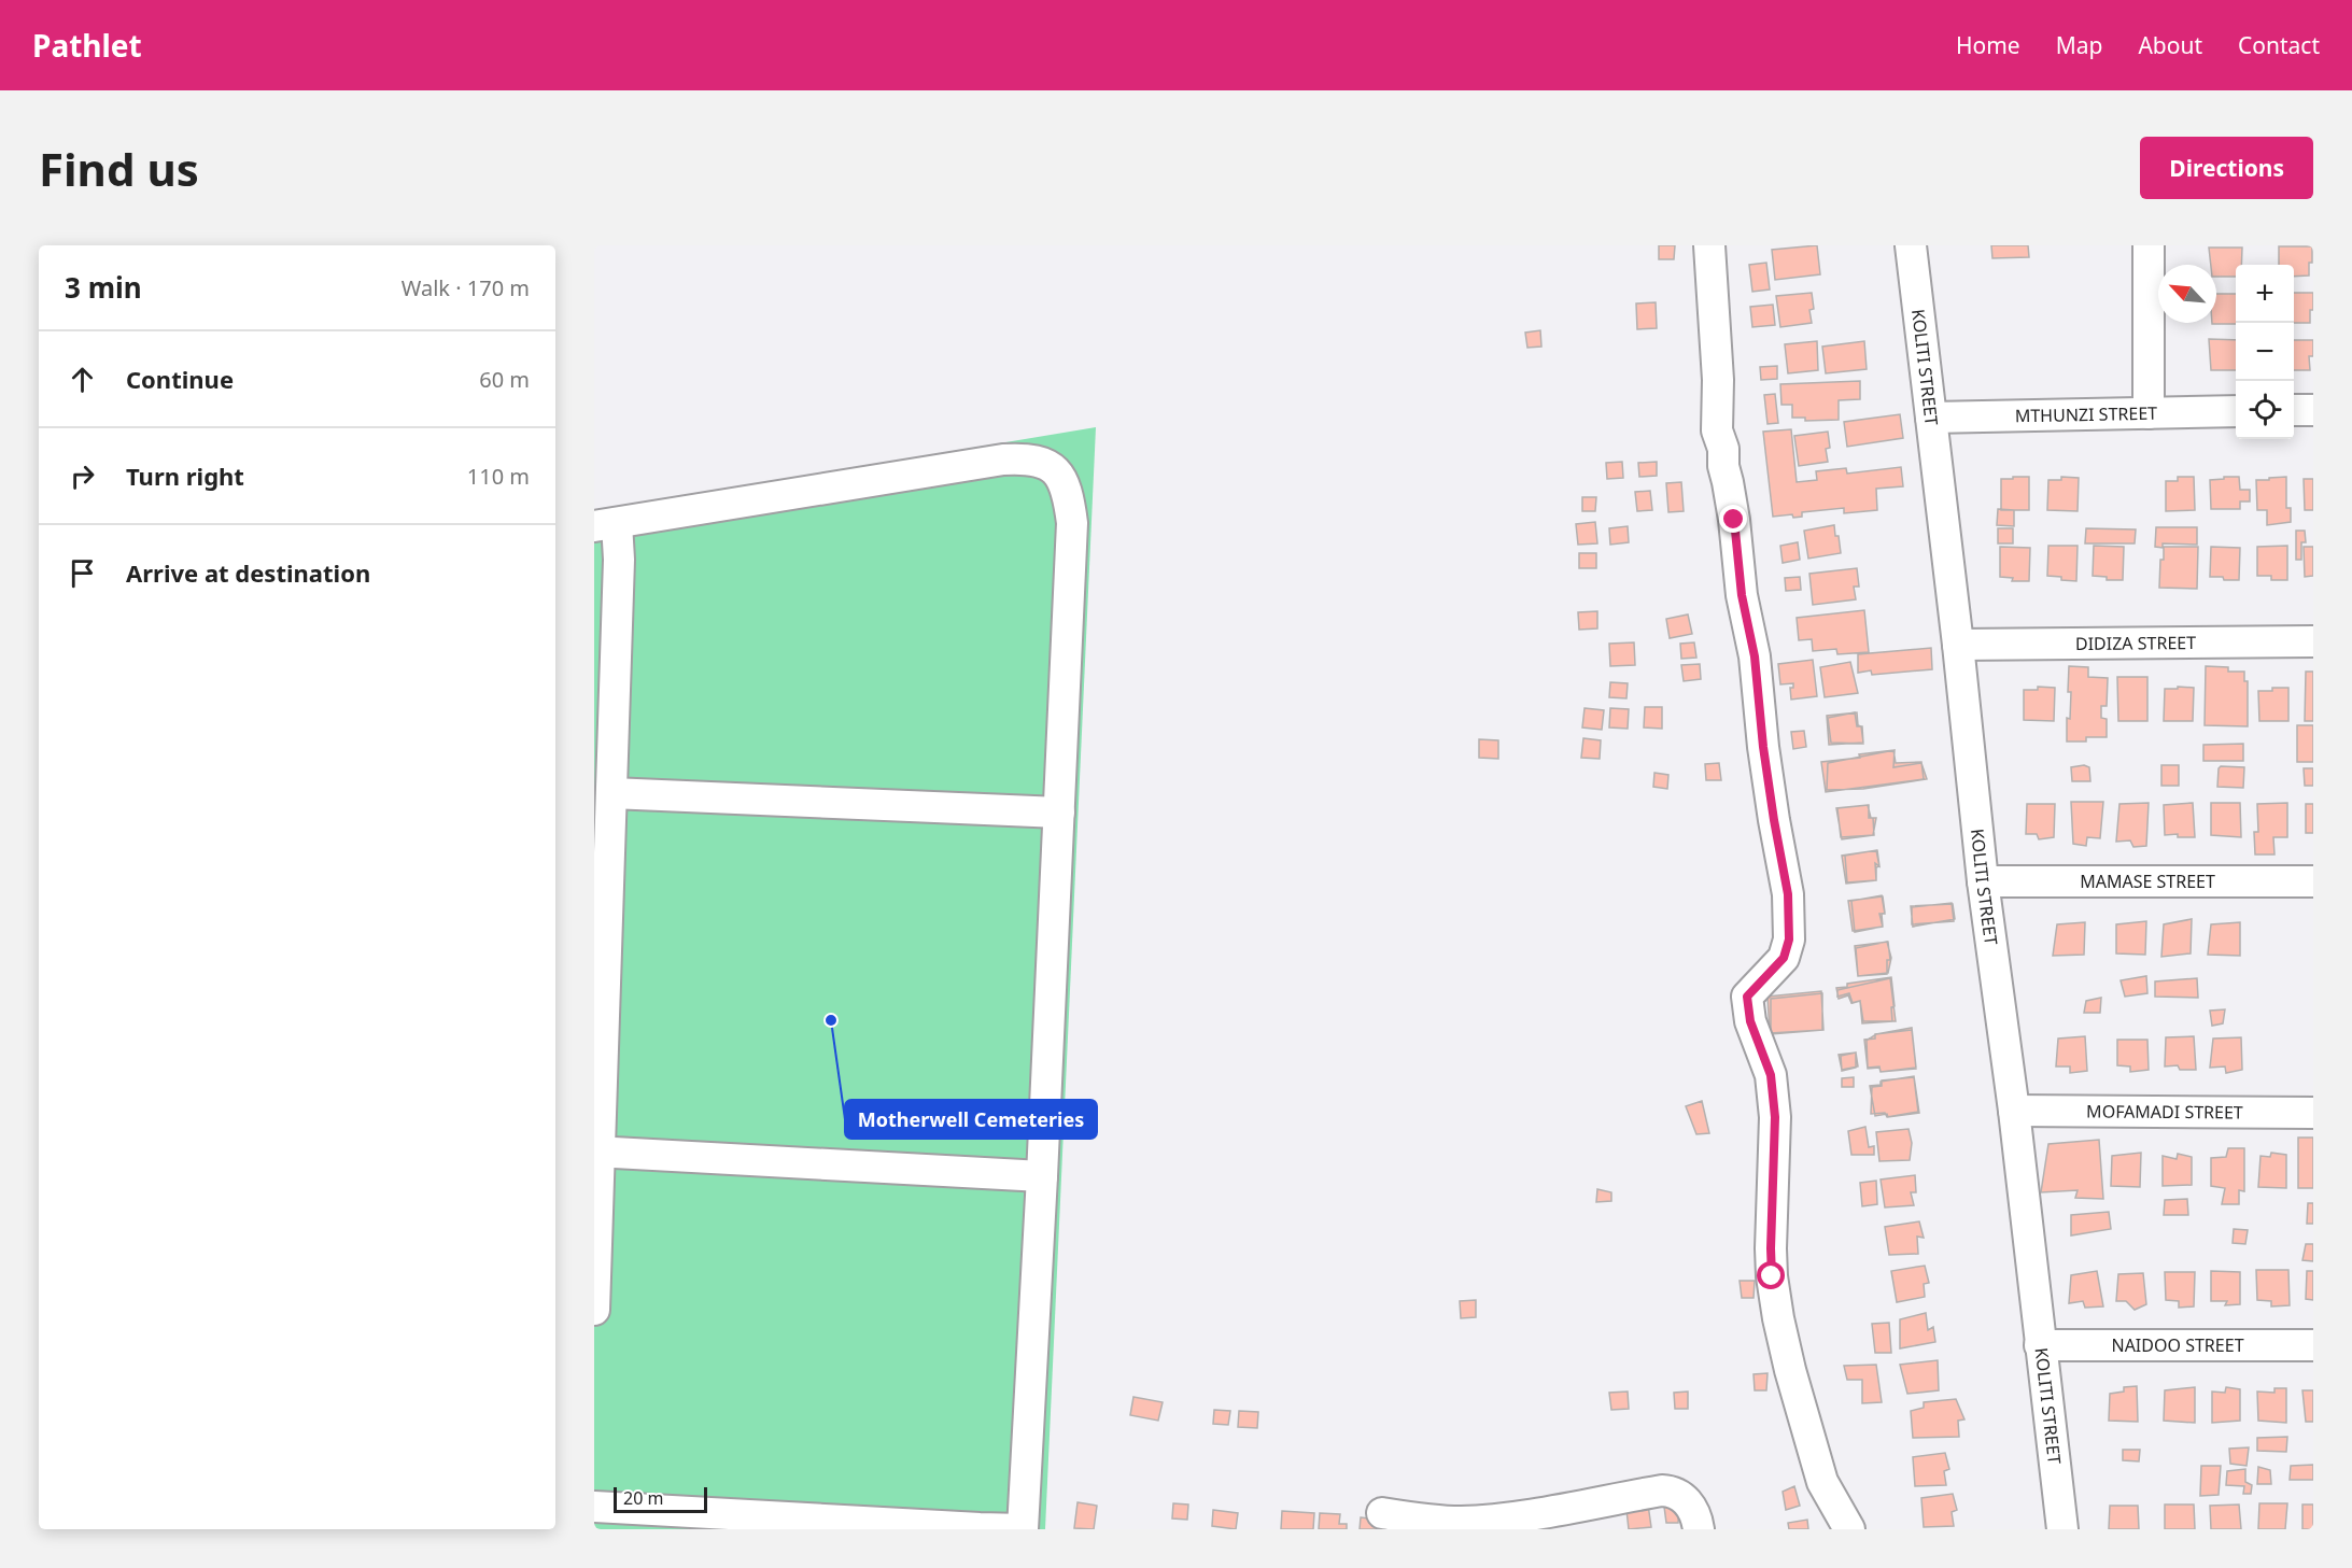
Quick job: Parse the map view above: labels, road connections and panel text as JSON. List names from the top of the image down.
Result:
{
  "streets": {
    "street": [
      "KOLITI STREET",
      "MTHUNZI STREET",
      "DIDIZA STREET",
      "MAMASE STREET",
      "MOFAMADI STREET",
      "NAIDOO STREET"
    ]
  },
  "crossings": [
    ["KOLITI STREET", "MTHUNZI STREET"],
    ["KOLITI STREET", "DIDIZA STREET"],
    ["KOLITI STREET", "MAMASE STREET"],
    ["KOLITI STREET", "MOFAMADI STREET"],
    ["KOLITI STREET", "NAIDOO STREET"]
  ],
  "places": ["Motherwell Cemeteries"],
  "scale_bar": "20 m",
  "north": "top left",
  "page": {
    "header": "Pathlet",
    "nav": [
      "Home",
      "Map",
      "About",
      "Contact"
    ],
    "buttons": "Directions",
    "title": "Find us",
    "heading": ["3 min", "Walk · 170 m"],
    "map_buttons": ["+", "−"],
    "list": [
      ["Continue", "60 m"],
      ["Turn right", "110 m"],
      "Arrive at destination"
    ],
    "scale": "20 m"
  }
}
